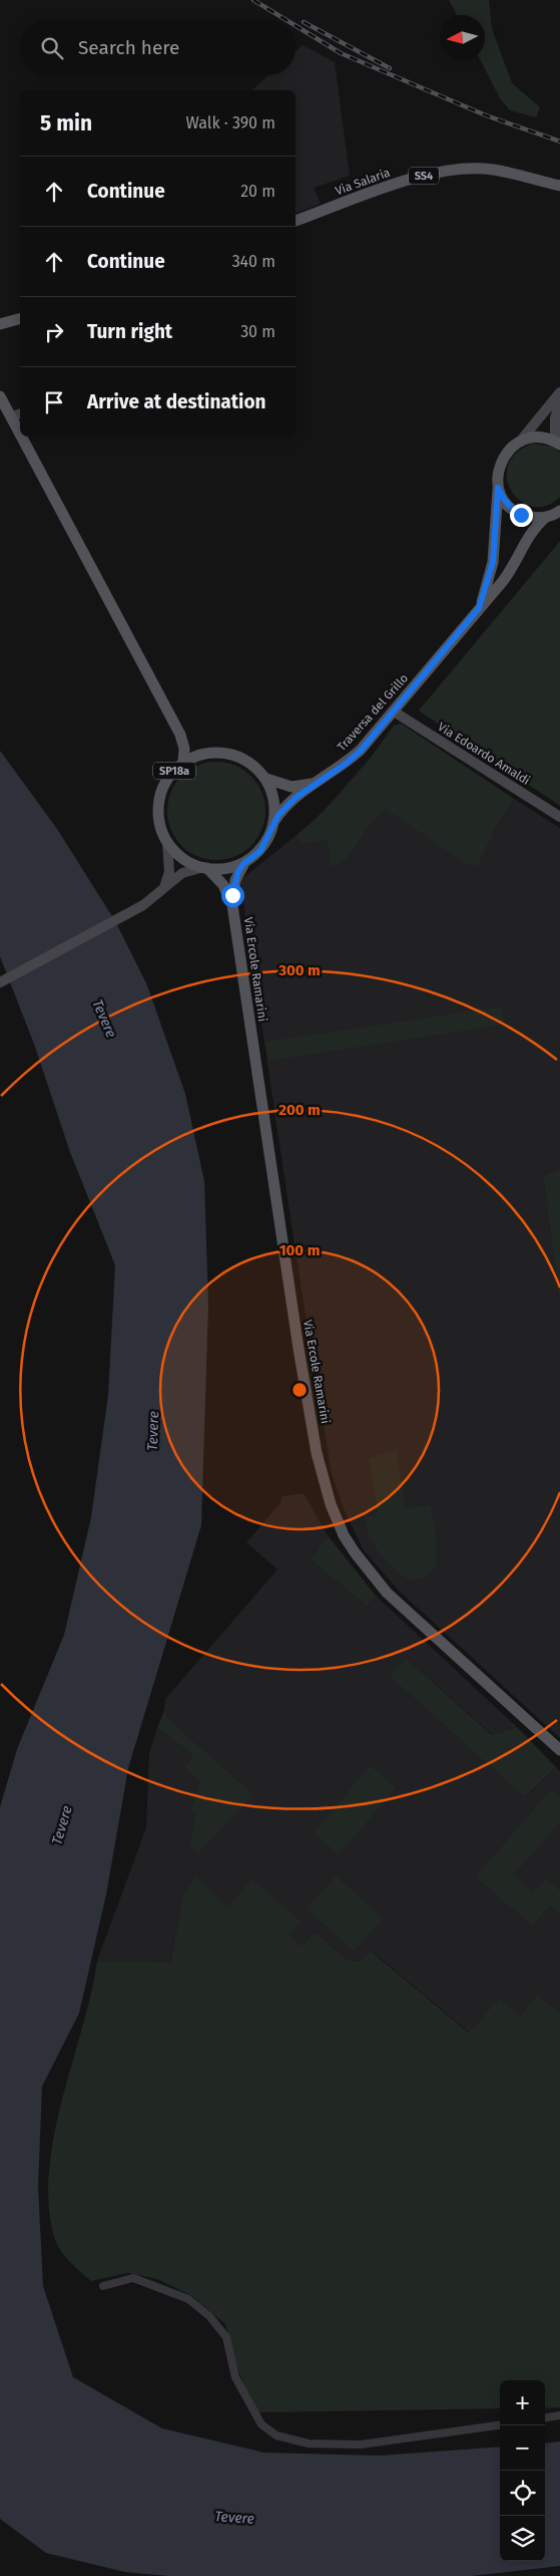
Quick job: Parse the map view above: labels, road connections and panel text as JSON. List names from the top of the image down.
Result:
{
  "streets": {
    "main road": [
      "SS4",
      "Via Salaria",
      "Traversa del Grillo",
      "Via Edoardo Amaldi",
      "SP18a",
      "Via Ercole Ramarini"
    ]
  },
  "crossings": [
    ["Traversa del Grillo", "Via Edoardo Amaldi"],
    ["Traversa del Grillo", "Via Ercole Ramarini"]
  ],
  "water": ["Tevere"],
  "north": "left",
  "page": {
    "search": "Search here",
    "heading": ["5 min", "Walk · 390 m"],
    "list": [
      ["Continue", "20 m"],
      ["Continue", "340 m"],
      ["Turn right", "30 m"],
      "Arrive at destination"
    ],
    "map_buttons": ["+", "−"]
  },
  "rings": ["300 m", "200 m", "100 m"]
}
